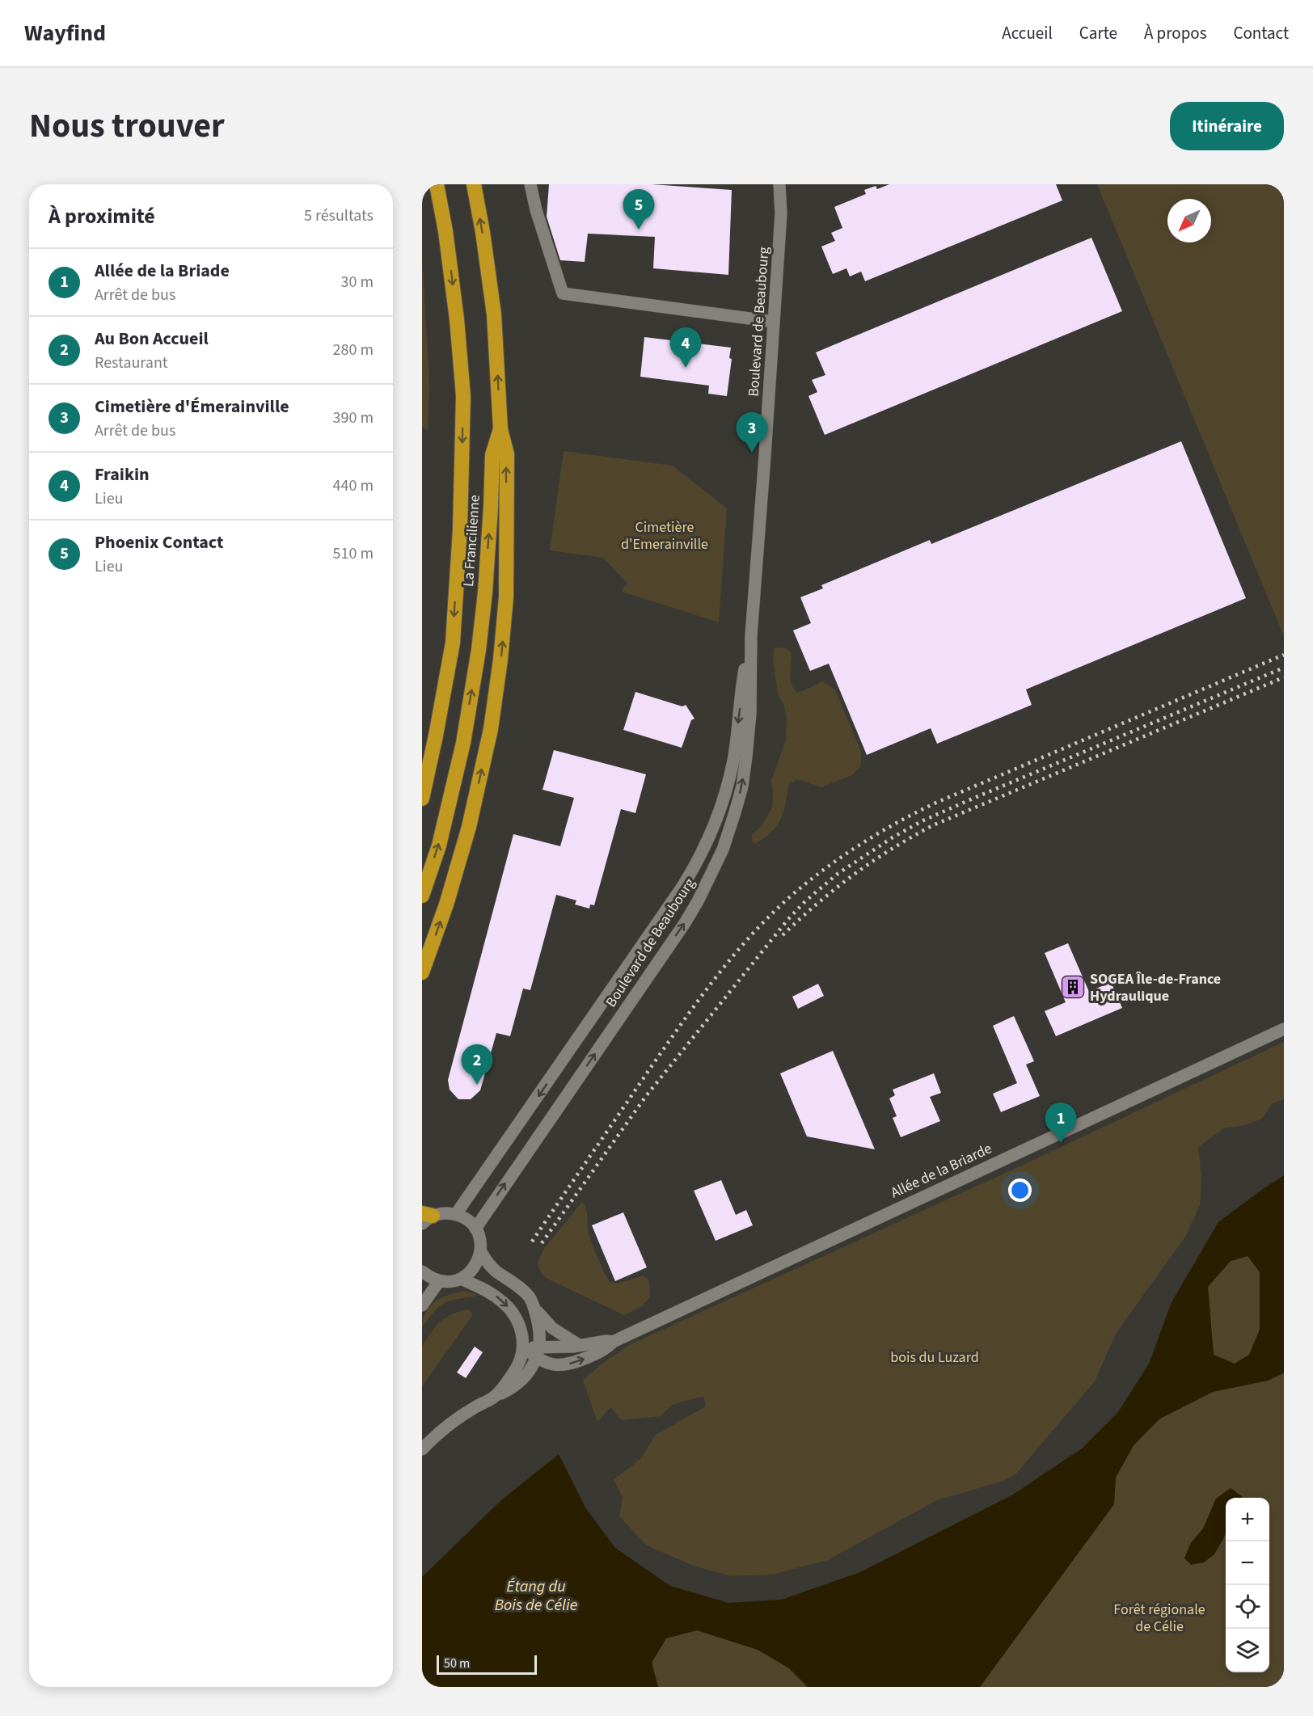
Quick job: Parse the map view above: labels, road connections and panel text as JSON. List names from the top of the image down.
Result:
{
  "streets": {
    "highway": ["La Francilienne"],
    "main road": ["Boulevard de Beaubourg", "Allée de la Briarde"]
  },
  "water": ["Étang du Bois de Célie"],
  "parks": ["Cimetière d'Emerainville", "bois du Luzard", "Forêt régionale de Célie"],
  "places": {
    "building": ["SOGEA Île-de-France Hydraulique"]
  },
  "scale_bar": "50 m",
  "north": "bottom left",
  "page": {
    "header": "Wayfind",
    "nav": [
      "Accueil",
      "Carte",
      "À propos",
      "Contact"
    ],
    "title": "Nous trouver",
    "buttons": "Itinéraire",
    "heading": ["À proximité", "5 résultats"],
    "pins": [
      "5",
      "4",
      "3",
      "2",
      "1"
    ],
    "list": [
      {
        "mark": "1",
        "name": "Allée de la Briade",
        "note": "Arrêt de bus",
        "value": "30 m"
      },
      {
        "mark": "2",
        "name": "Au Bon Accueil",
        "note": "Restaurant",
        "value": "280 m"
      },
      {
        "mark": "3",
        "name": "Cimetière d'Émerainville",
        "note": "Arrêt de bus",
        "value": "390 m"
      },
      {
        "mark": "4",
        "name": "Fraikin",
        "note": "Lieu",
        "value": "440 m"
      },
      {
        "mark": "5",
        "name": "Phoenix Contact",
        "note": "Lieu",
        "value": "510 m"
      }
    ],
    "map_buttons": ["+", "−"],
    "scale": "50 m"
  }
}
